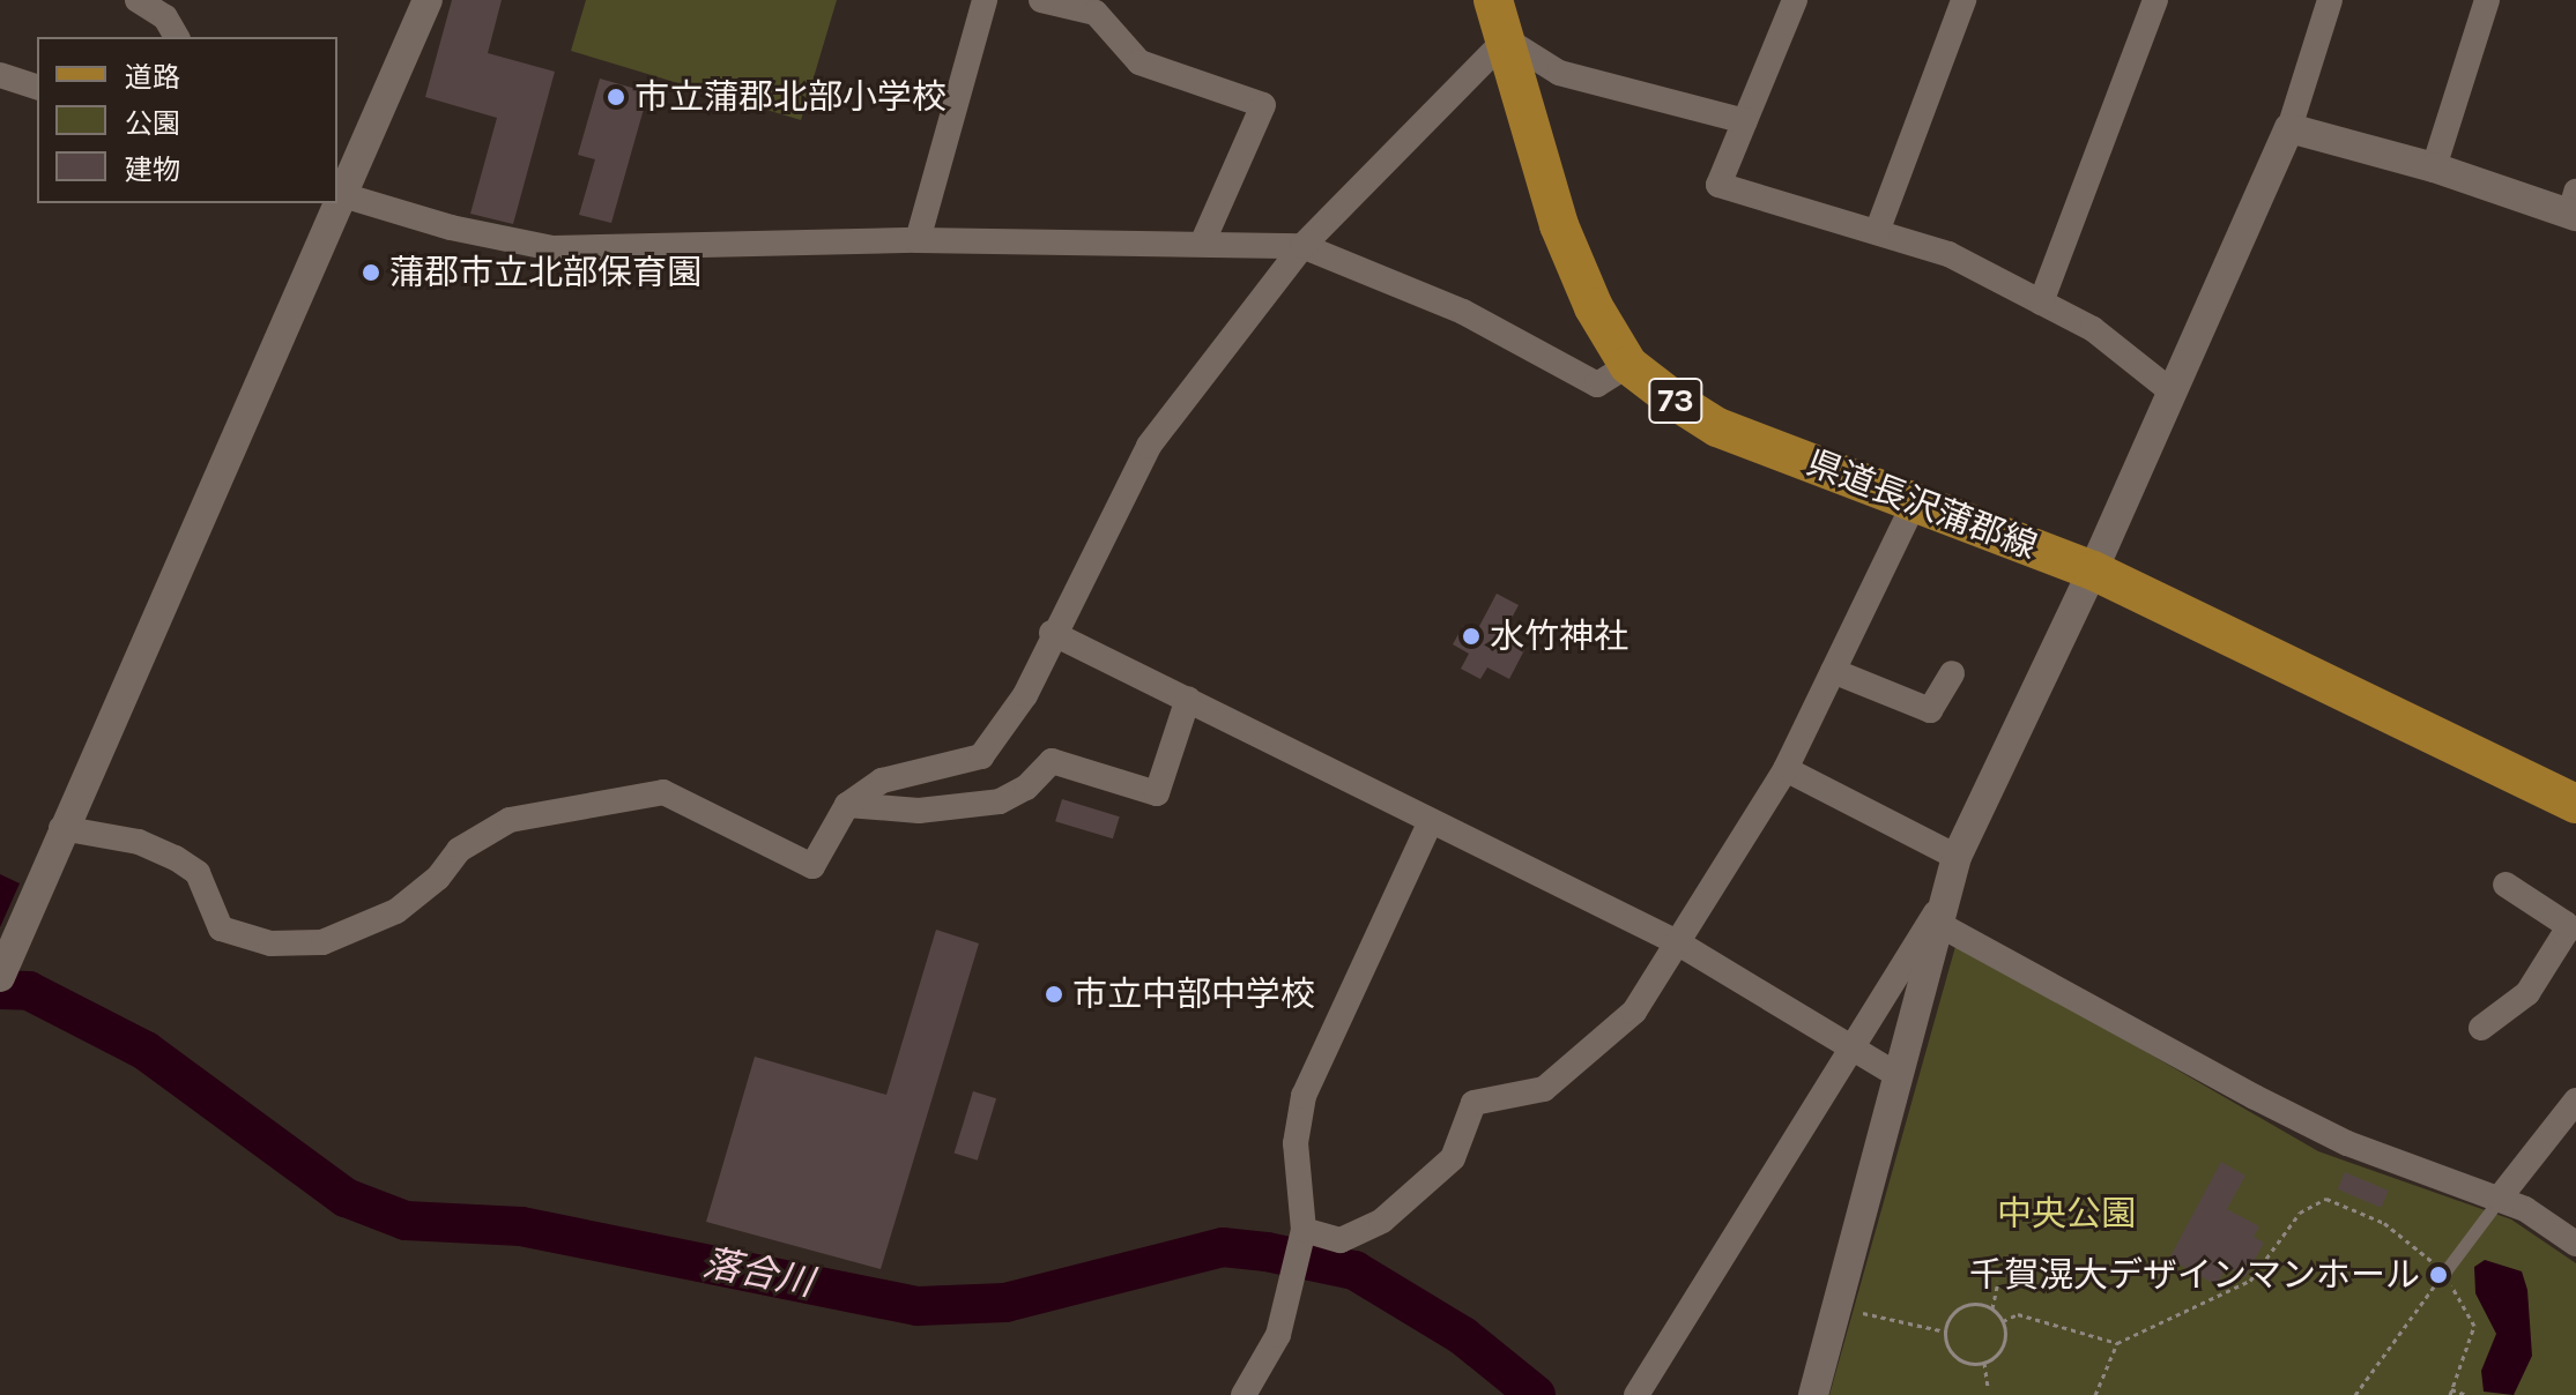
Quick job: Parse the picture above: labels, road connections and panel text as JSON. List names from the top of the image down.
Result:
{
  "streets": {
    "main road": ["73", "県道長沢蒲郡線"]
  },
  "water": ["落合川"],
  "parks": ["中央公園"],
  "places": [
    "市立蒲郡北部小学校",
    "蒲郡市立北部保育園",
    "水竹神社",
    "市立中部中学校",
    "千賀滉大デザインマンホール"
  ],
  "legend": ["道路", "公園", "建物"]
}
